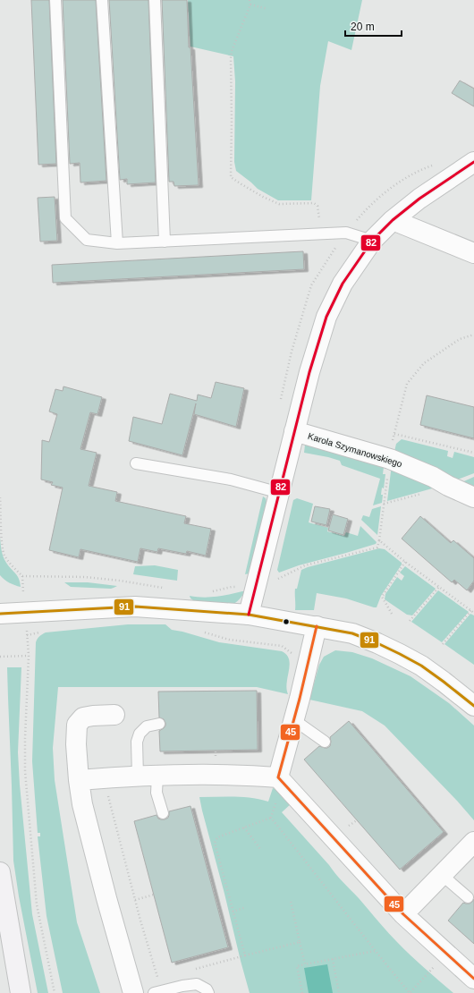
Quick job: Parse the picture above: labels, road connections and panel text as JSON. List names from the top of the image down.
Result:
{
  "streets": {
    "street": ["Karola Szymanowskiego"]
  },
  "lines": ["transit line 82", "transit line 91", "transit line 45"],
  "scale_bar": "20 m"
}
